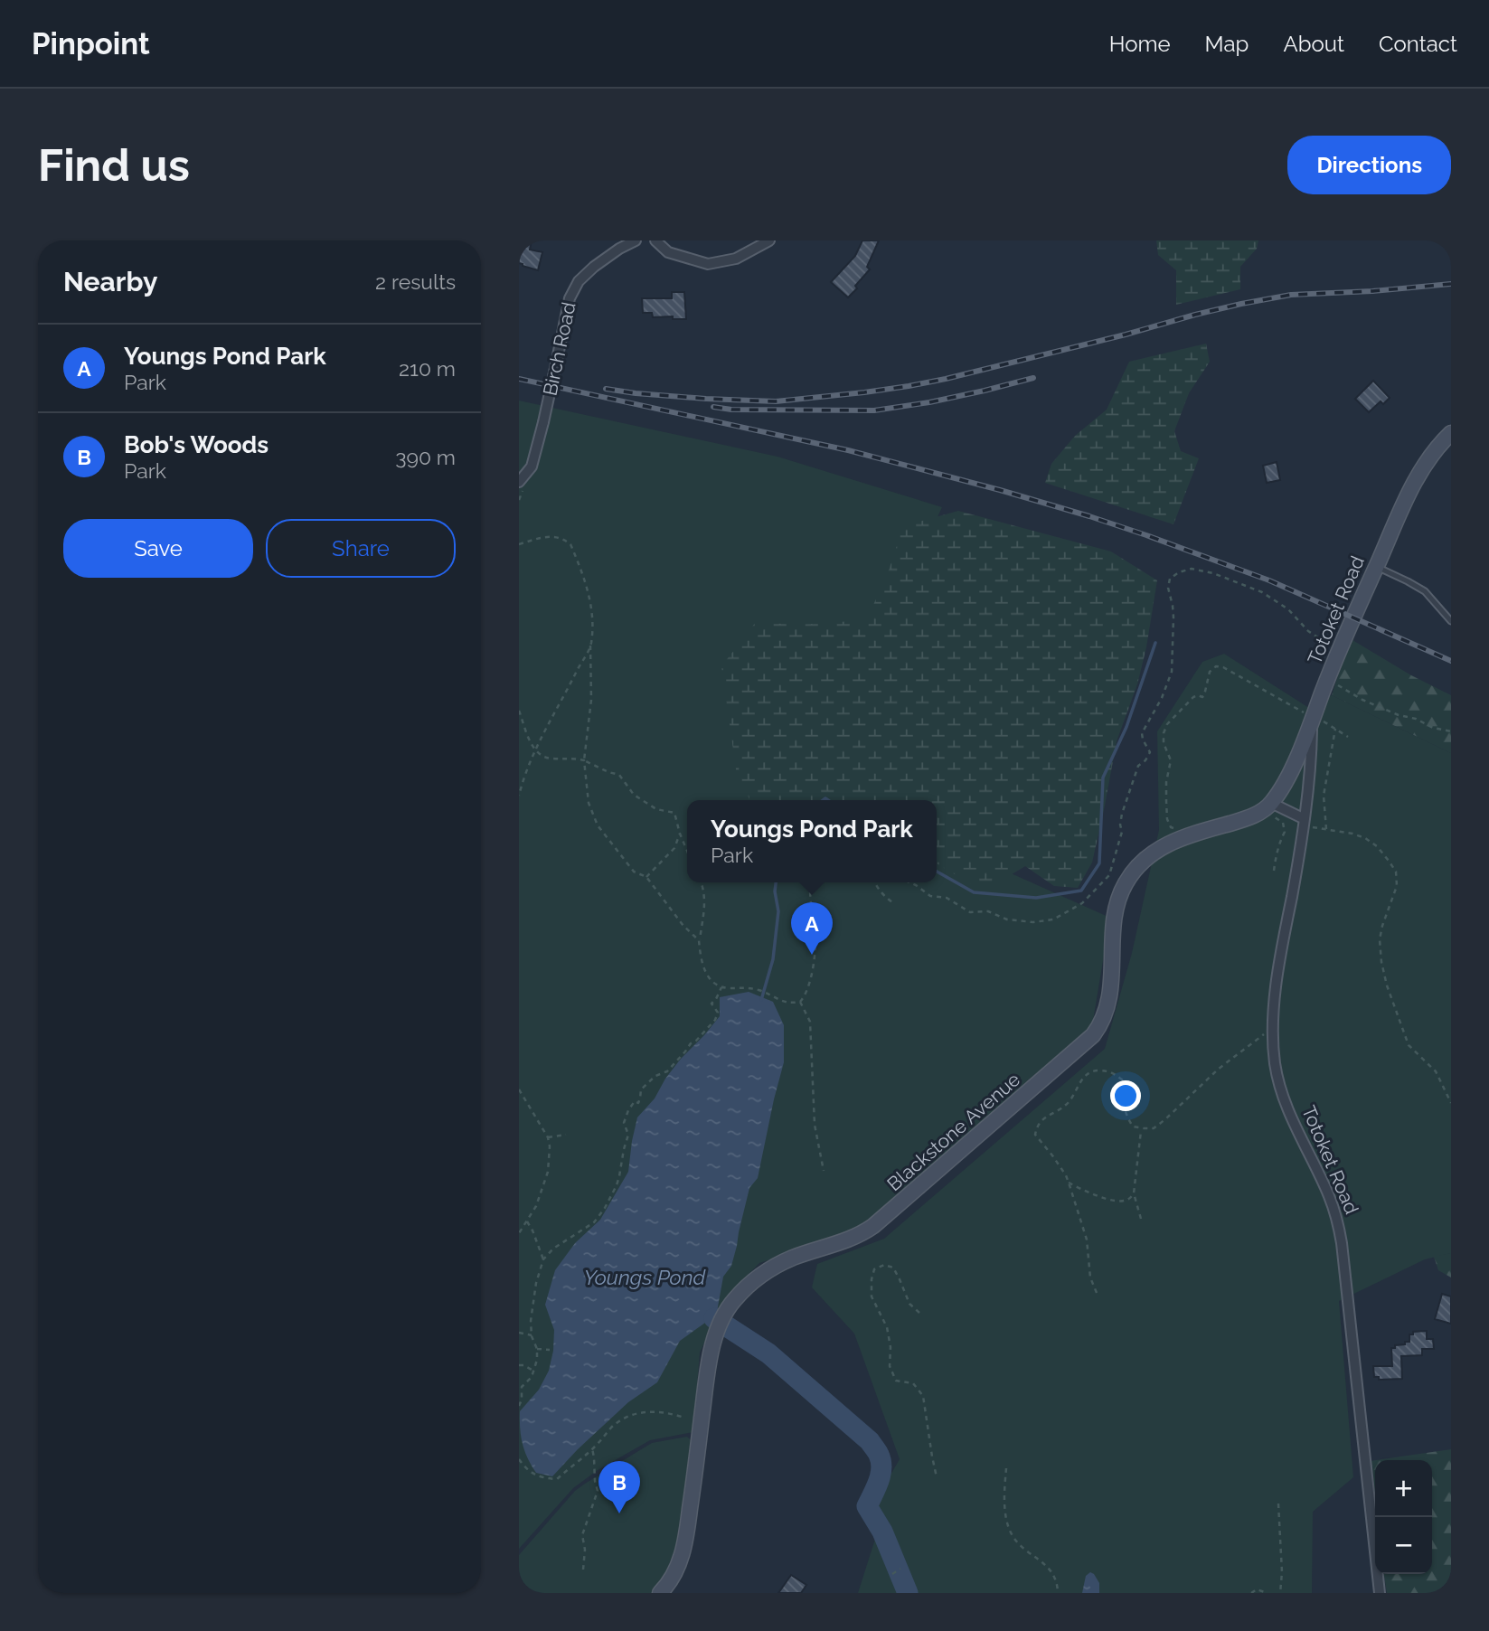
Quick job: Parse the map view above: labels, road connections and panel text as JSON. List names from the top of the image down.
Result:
{
  "streets": {
    "main road": ["Totoket Road", "Blackstone Avenue"],
    "street": ["Birch Road"]
  },
  "water": ["Youngs Pond"],
  "page": {
    "header": "Pinpoint",
    "nav": [
      "Home",
      "Map",
      "About",
      "Contact"
    ],
    "buttons": [
      "Directions",
      ["Save", "Share"]
    ],
    "title": "Find us",
    "heading": ["Nearby", "2 results"],
    "list": [
      {
        "mark": "A",
        "name": "Youngs Pond Park",
        "note": "Park",
        "value": "210 m"
      },
      {
        "mark": "B",
        "name": "Bob's Woods",
        "note": "Park",
        "value": "390 m"
      }
    ],
    "popup": ["Youngs Pond Park", "Park"],
    "pins": ["A", "B"],
    "map_buttons": ["+", "−"]
  }
}
